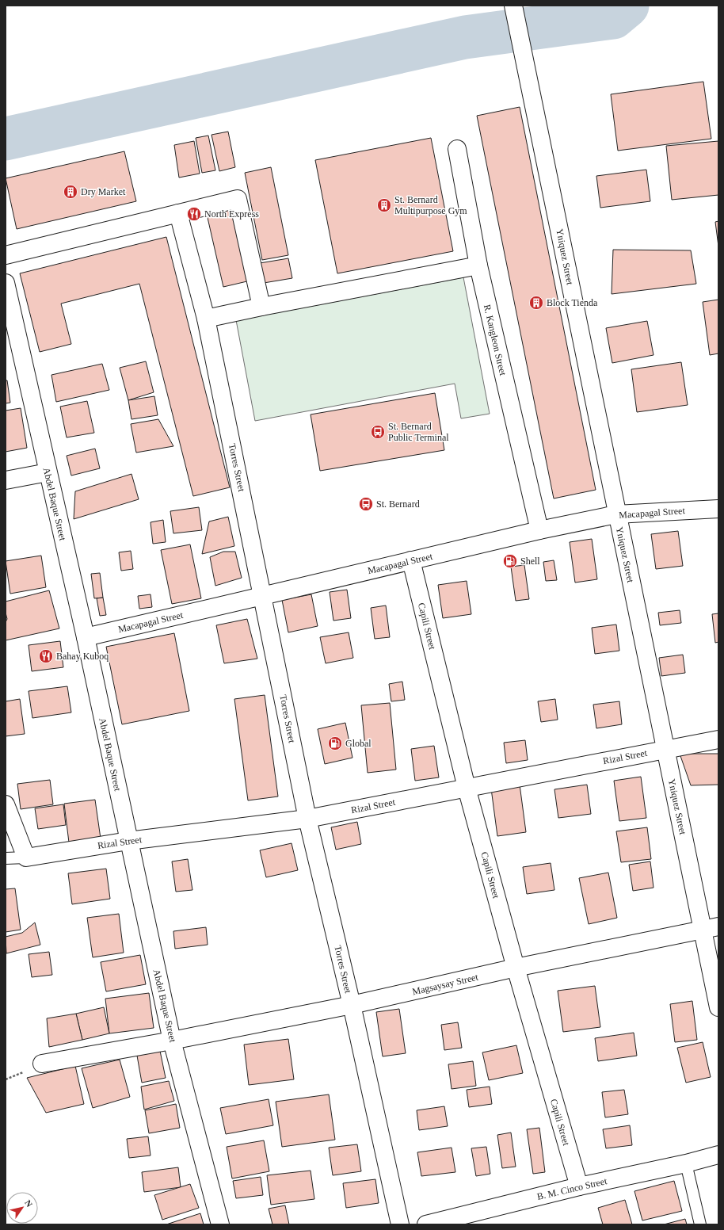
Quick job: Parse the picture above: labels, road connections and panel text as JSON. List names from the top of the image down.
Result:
{
  "streets": {
    "street": [
      "Yniquez Street",
      "R. Kangleon Street",
      "Torres Street",
      "Abdel Baque Street",
      "Macapagal Street",
      "Capili Street",
      "Rizal Street",
      "Magsaysay Street",
      "B. M. Cinco Street"
    ]
  },
  "crossings": [
    ["Yniquez Street", "Macapagal Street"],
    ["Yniquez Street", "Rizal Street"],
    ["Yniquez Street", "Magsaysay Street"],
    ["R. Kangleon Street", "Macapagal Street"],
    ["Torres Street", "Macapagal Street"],
    ["Torres Street", "Rizal Street"],
    ["Torres Street", "Magsaysay Street"],
    ["Abdel Baque Street", "Macapagal Street"],
    ["Abdel Baque Street", "Rizal Street"],
    ["Abdel Baque Street", "Magsaysay Street"],
    ["Macapagal Street", "Capili Street"],
    ["Capili Street", "Rizal Street"],
    ["Capili Street", "Magsaysay Street"],
    ["Capili Street", "B. M. Cinco Street"]
  ],
  "places": {
    "building": ["Dry Market", "St. Bernard Multipurpose Gym", "Block Tienda"],
    "restaurant": ["North Express", "Bahay Kuboq"],
    "bus stop": ["St. Bernard Public Terminal", "St. Bernard"],
    "fuel station": ["Shell", "Global"]
  },
  "north": "top right"
}
